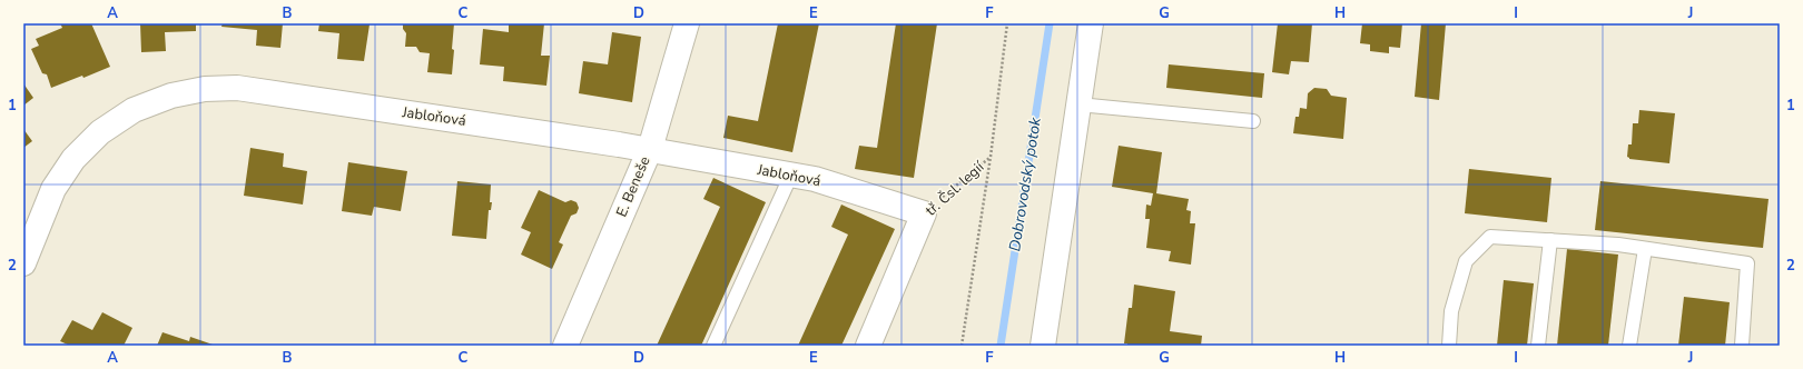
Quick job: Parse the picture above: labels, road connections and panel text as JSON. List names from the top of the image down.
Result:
{
  "streets": {
    "street": ["Jabloňová", "E. Beneše", "tř. Čsl. legií"]
  },
  "crossings": [
    ["Jabloňová", "E. Beneše"],
    ["Jabloňová", "tř. Čsl. legií"]
  ],
  "water": ["Dobrovodský potok"],
  "grid": {
    "columns": [
      "A",
      "B",
      "C",
      "D",
      "E",
      "F",
      "G",
      "H",
      "I",
      "J"
    ],
    "rows": ["1", "2"]
  }
}
